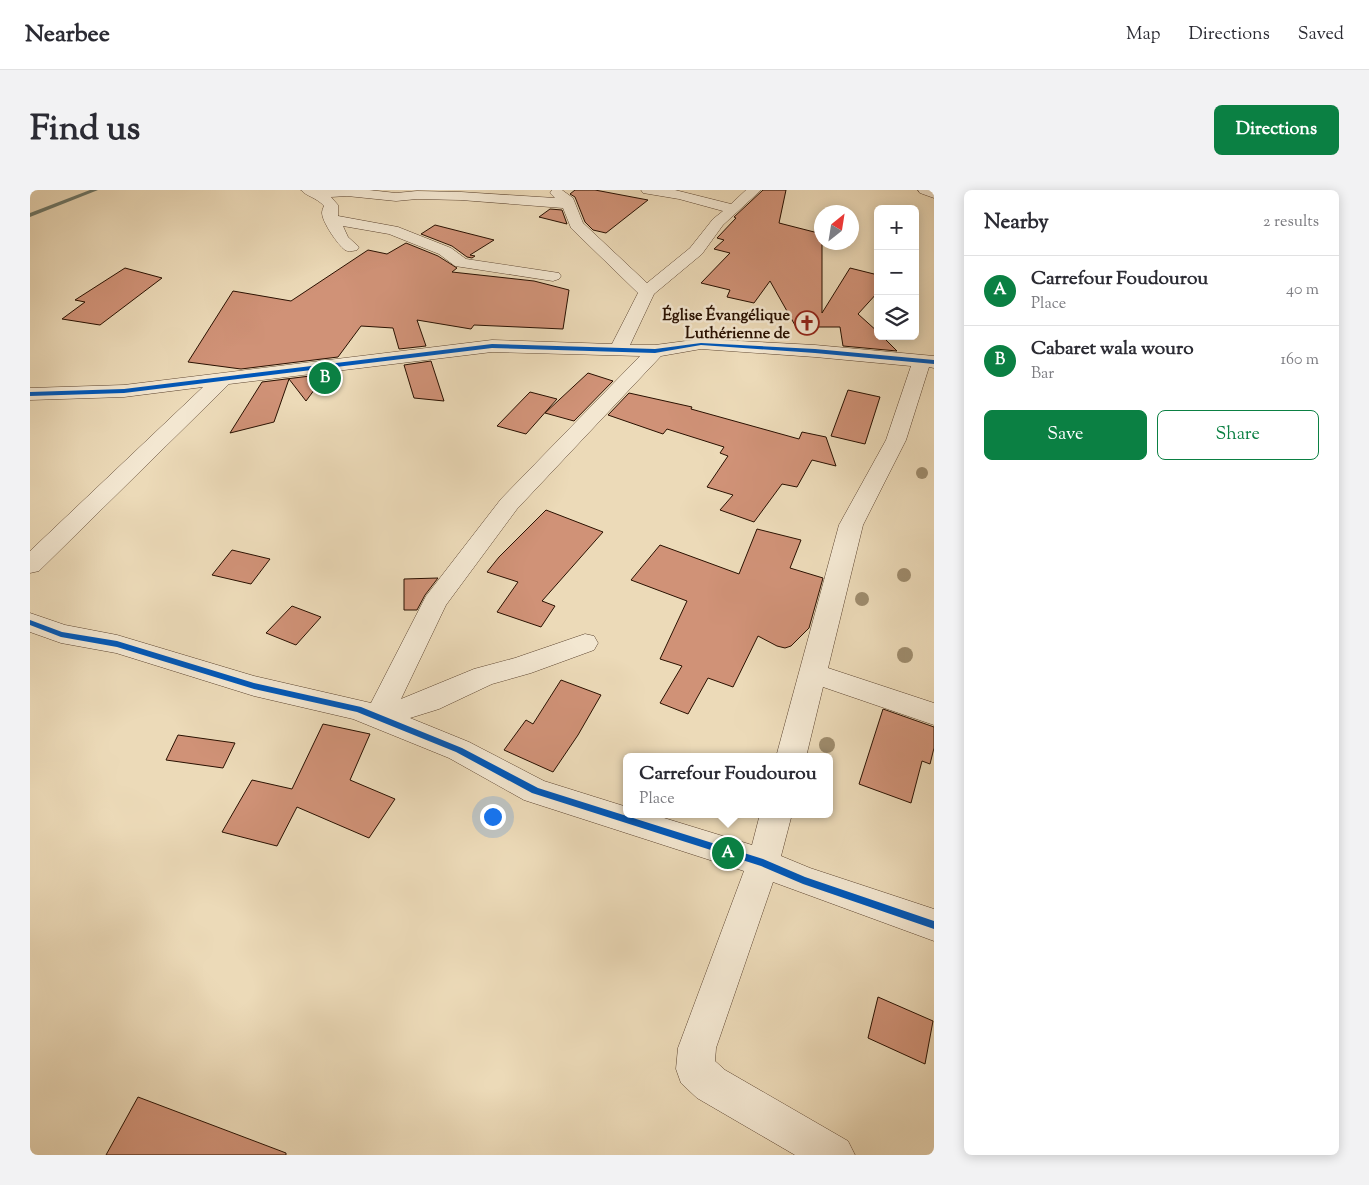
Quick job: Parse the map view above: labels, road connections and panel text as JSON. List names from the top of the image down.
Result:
{
  "places": {
    "church": ["Église Évangélique Luthérienne de"]
  },
  "north": "top right",
  "page": {
    "header": "Nearbee",
    "nav": ["Map", "Directions", "Saved"],
    "title": "Find us",
    "buttons": [
      "Directions",
      ["Save", "Share"]
    ],
    "heading": ["Nearby", "2 results"],
    "map_buttons": ["+", "−"],
    "list": [
      {
        "mark": "A",
        "name": "Carrefour Foudourou",
        "note": "Place",
        "value": "40 m"
      },
      {
        "mark": "B",
        "name": "Cabaret wala wouro",
        "note": "Bar",
        "value": "160 m"
      }
    ],
    "pins": ["B", "A"],
    "popup": ["Carrefour Foudourou", "Place"]
  }
}
